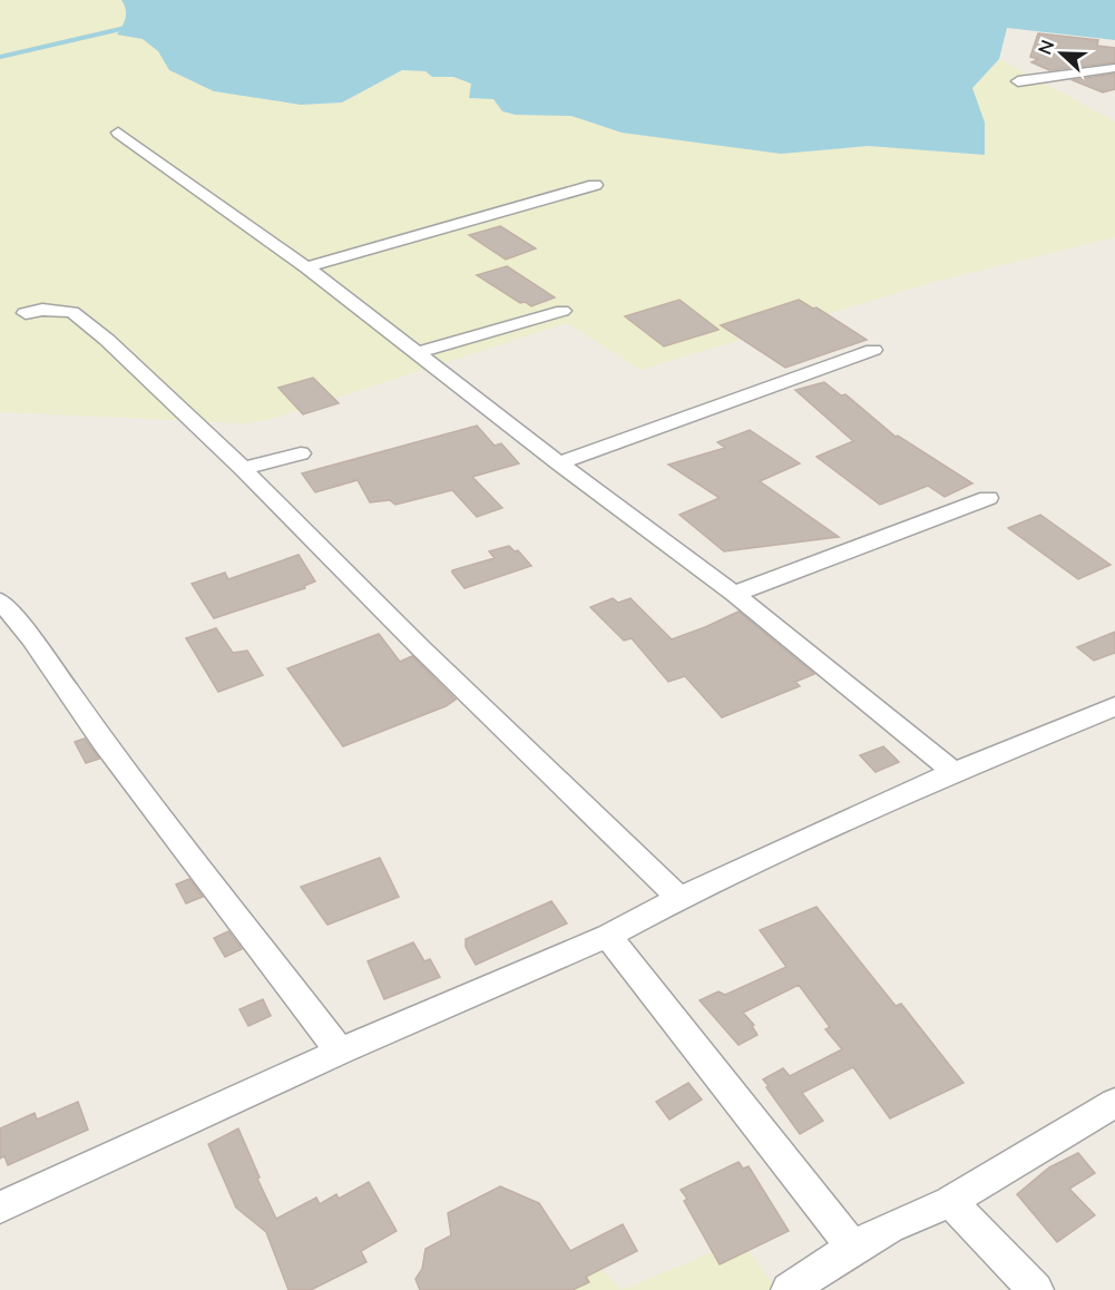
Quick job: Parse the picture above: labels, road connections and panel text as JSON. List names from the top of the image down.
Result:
{
  "north": "left"
}
